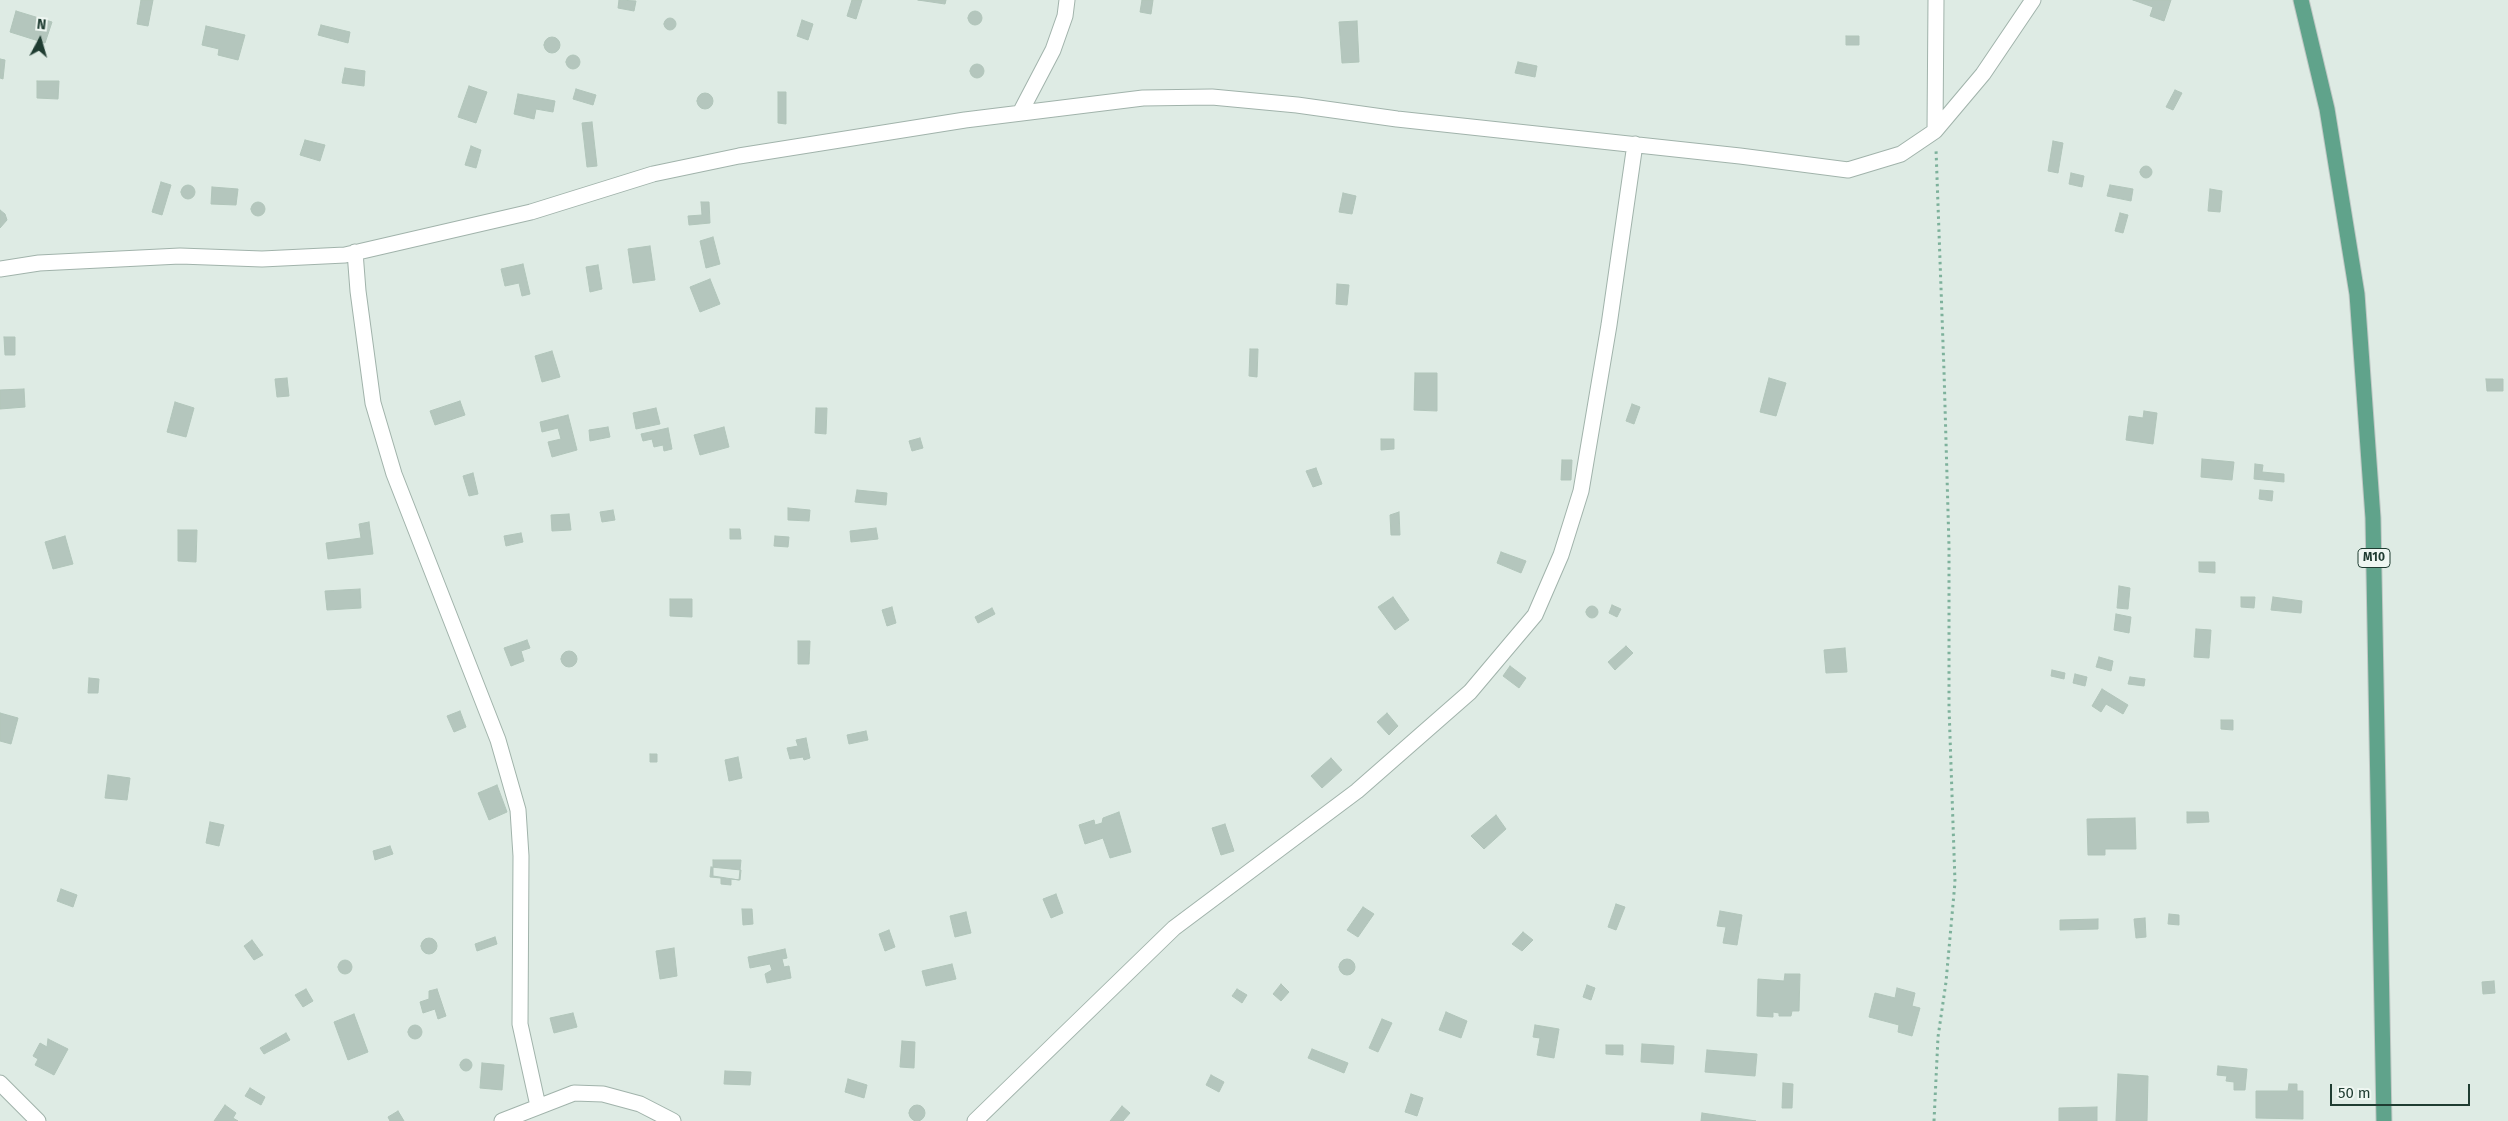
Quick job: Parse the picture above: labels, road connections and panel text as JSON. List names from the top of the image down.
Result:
{
  "streets": {
    "main road": ["M10"]
  },
  "scale_bar": "50 m",
  "north": "top"
}
